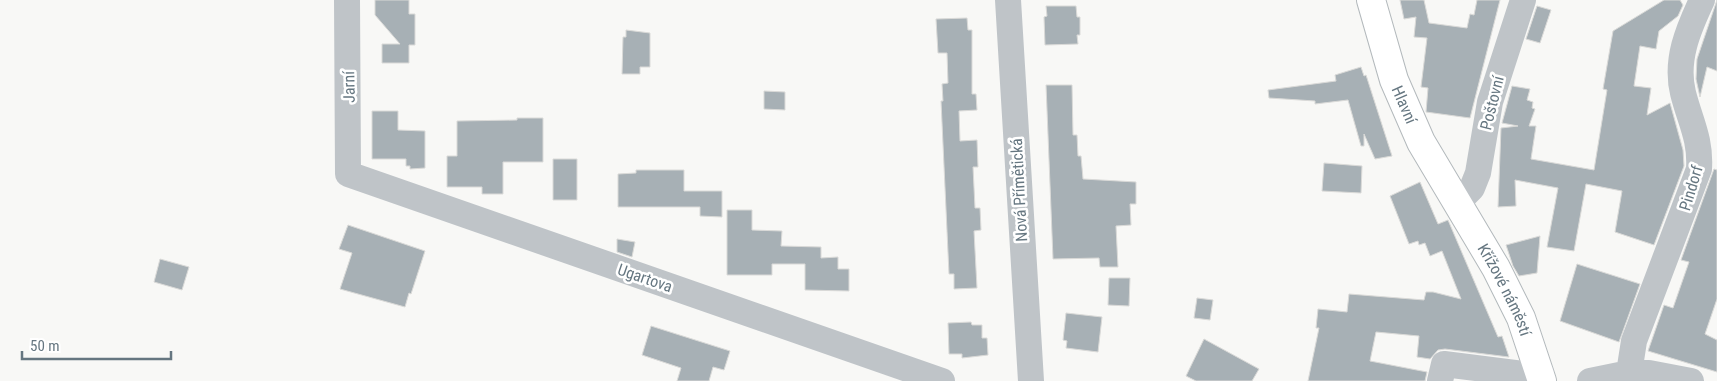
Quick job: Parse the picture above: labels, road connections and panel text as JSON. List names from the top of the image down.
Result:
{
  "streets": {
    "main road": ["Hlavní", "Křížové náměstí"],
    "street": [
      "Jarní",
      "Poštovní",
      "Pindorf",
      "Nová Přímětická",
      "Ugartova"
    ]
  },
  "crossings": [
    ["Jarní", "Ugartova"],
    ["Poštovní", "Hlavní"],
    ["Poštovní", "Křížové náměstí"],
    ["Hlavní", "Křížové náměstí"]
  ],
  "scale_bar": "50 m"
}
